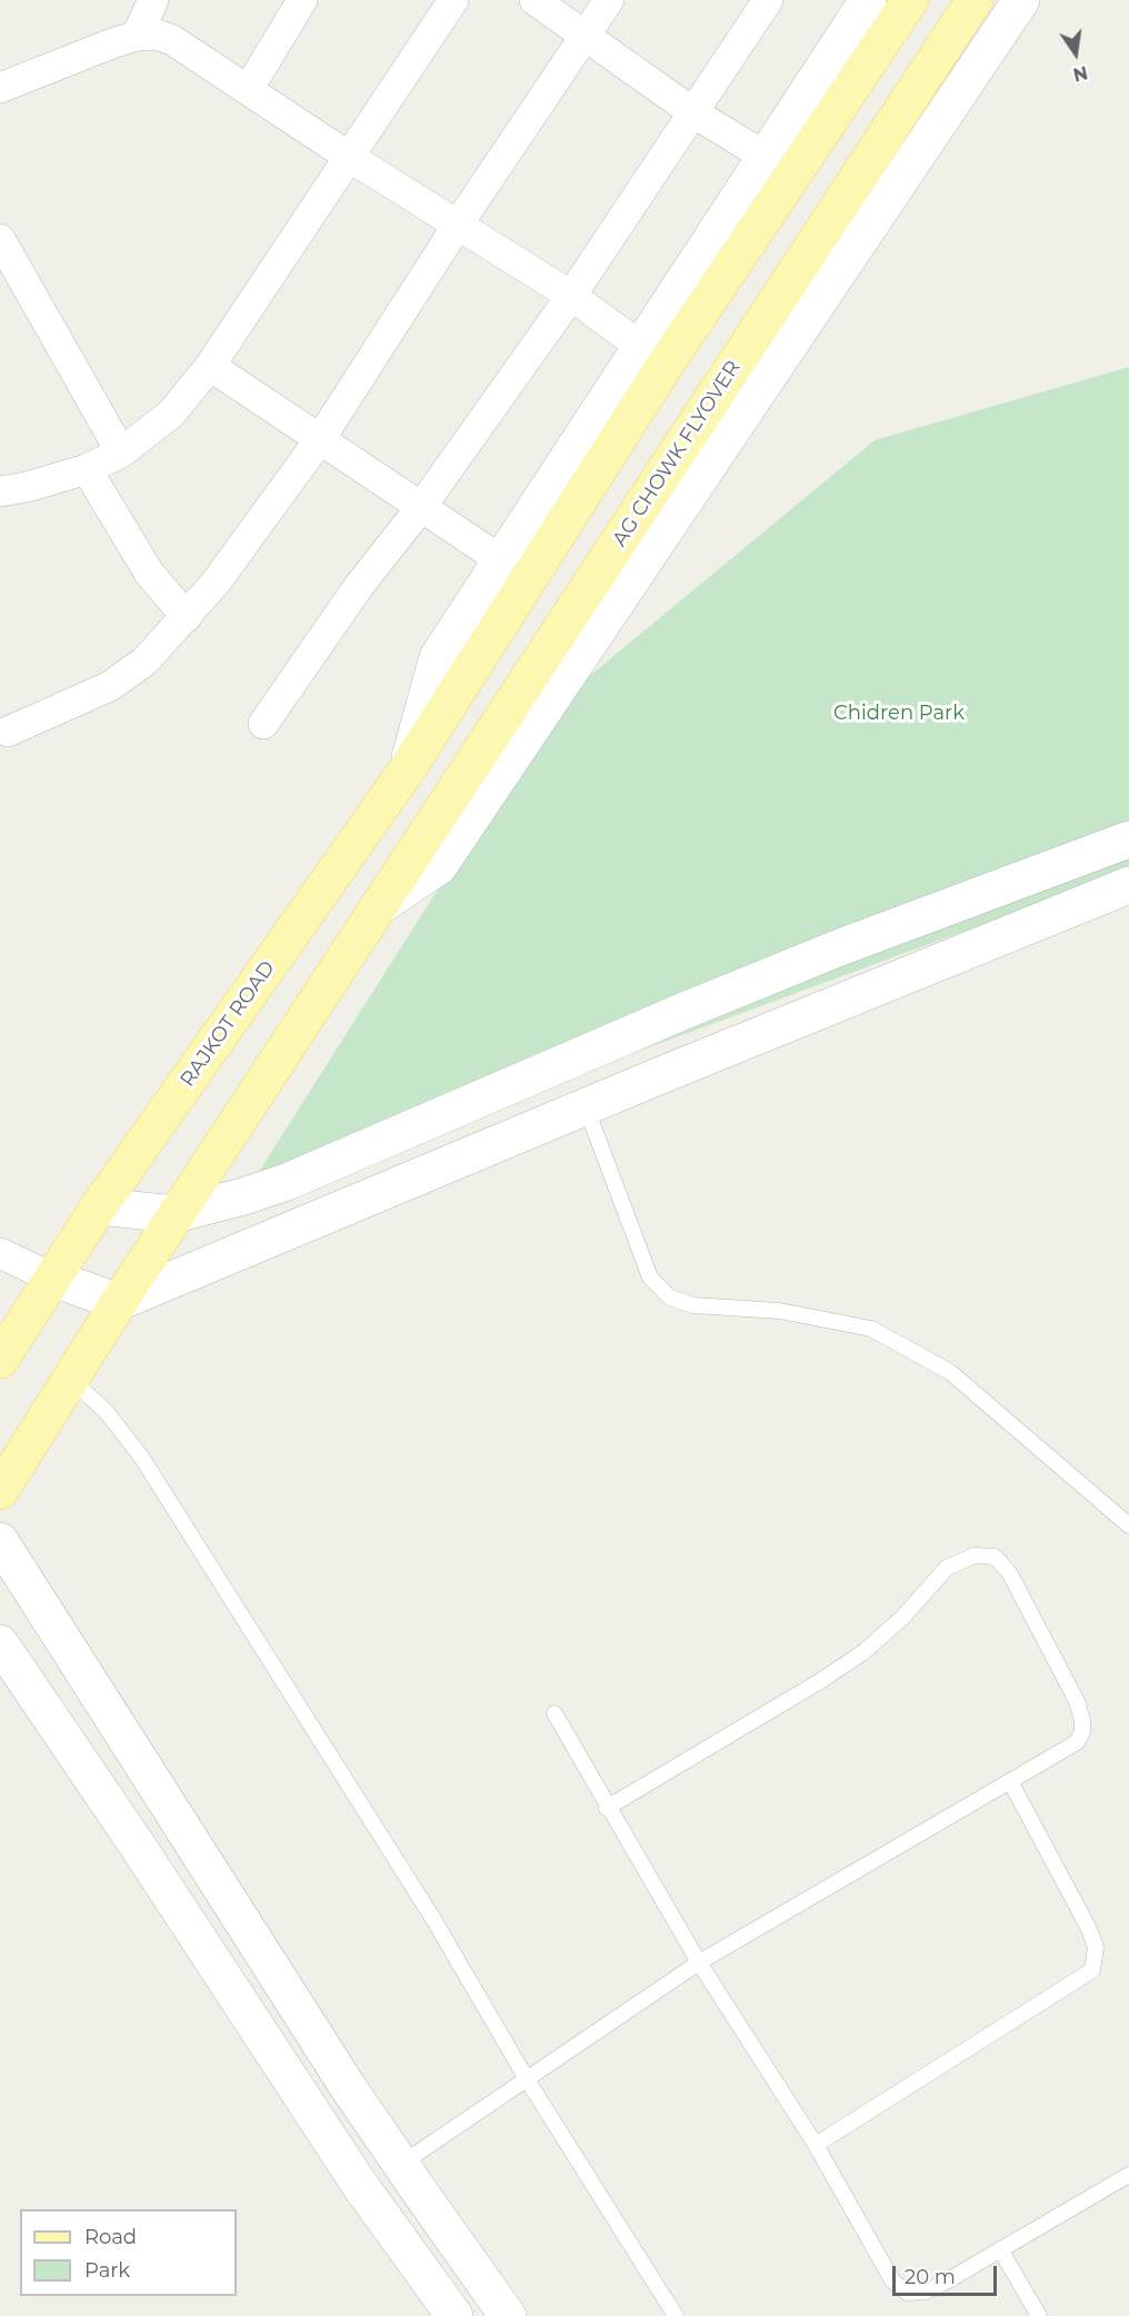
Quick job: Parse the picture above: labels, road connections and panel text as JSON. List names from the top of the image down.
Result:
{
  "streets": {
    "main road": ["AG CHOWK FLYOVER", "RAJKOT ROAD"]
  },
  "parks": ["Chidren Park"],
  "legend": ["Road", "Park"],
  "scale_bar": "20 m",
  "north": "bottom"
}
